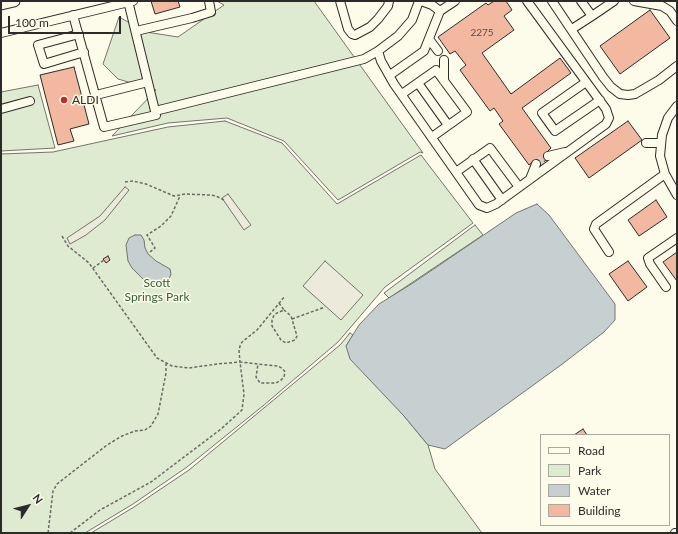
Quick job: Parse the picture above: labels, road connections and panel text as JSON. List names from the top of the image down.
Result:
{
  "parks": ["Scott Springs Park"],
  "places": ["ALDI"],
  "house_numbers": ["2275"],
  "legend": [
    "Road",
    "Park",
    "Water",
    "Building"
  ],
  "scale_bar": "100 m",
  "north": "top right"
}
